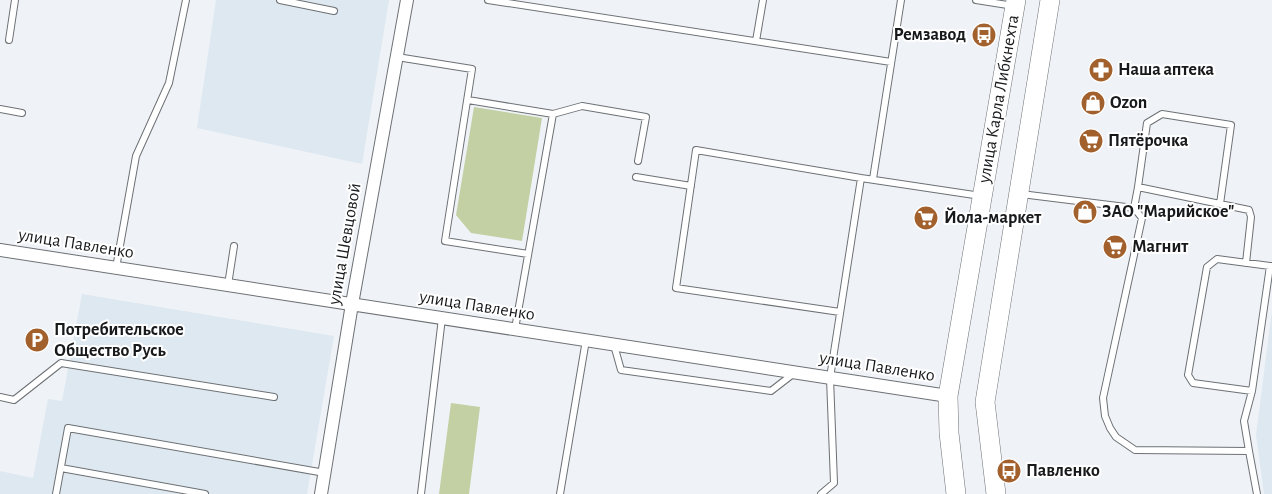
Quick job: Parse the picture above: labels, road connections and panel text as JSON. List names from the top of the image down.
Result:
{
  "streets": {
    "main road": ["улица Карла Либкнехта"],
    "street": ["улица Павленко", "улица Шевцовой"]
  },
  "crossings": [
    ["улица Карла Либкнехта", "улица Павленко"],
    ["улица Павленко", "улица Шевцовой"]
  ],
  "places": {
    "bus stop": ["Ремзавод", "Павленко"],
    "pharmacy": ["Наша аптека"],
    "shop": ["Ozon", "ЗАО \"Марийское\""],
    "supermarket": ["Пятёрочка", "Йола-маркет", "Магнит"],
    "parking": ["Потребительское Общество Русь"]
  }
}
